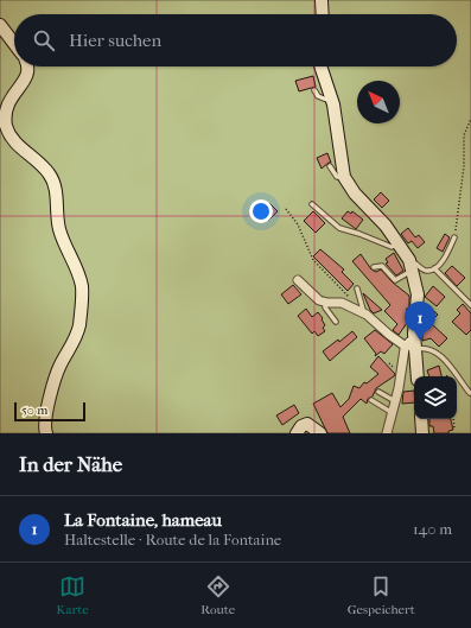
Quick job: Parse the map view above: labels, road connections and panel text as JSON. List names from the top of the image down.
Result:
{
  "scale_bar": "50 m",
  "north": "top left",
  "page": {
    "search": "Hier suchen",
    "pins": "1",
    "scale": "50 m",
    "heading": "In der Nähe",
    "list": [
      {
        "mark": "1",
        "name": "La Fontaine, hameau",
        "note": "Haltestelle · Route de la Fontaine",
        "value": "140 m"
      }
    ],
    "nav": ["Karte", "Route", "Gespeichert"]
  }
}
